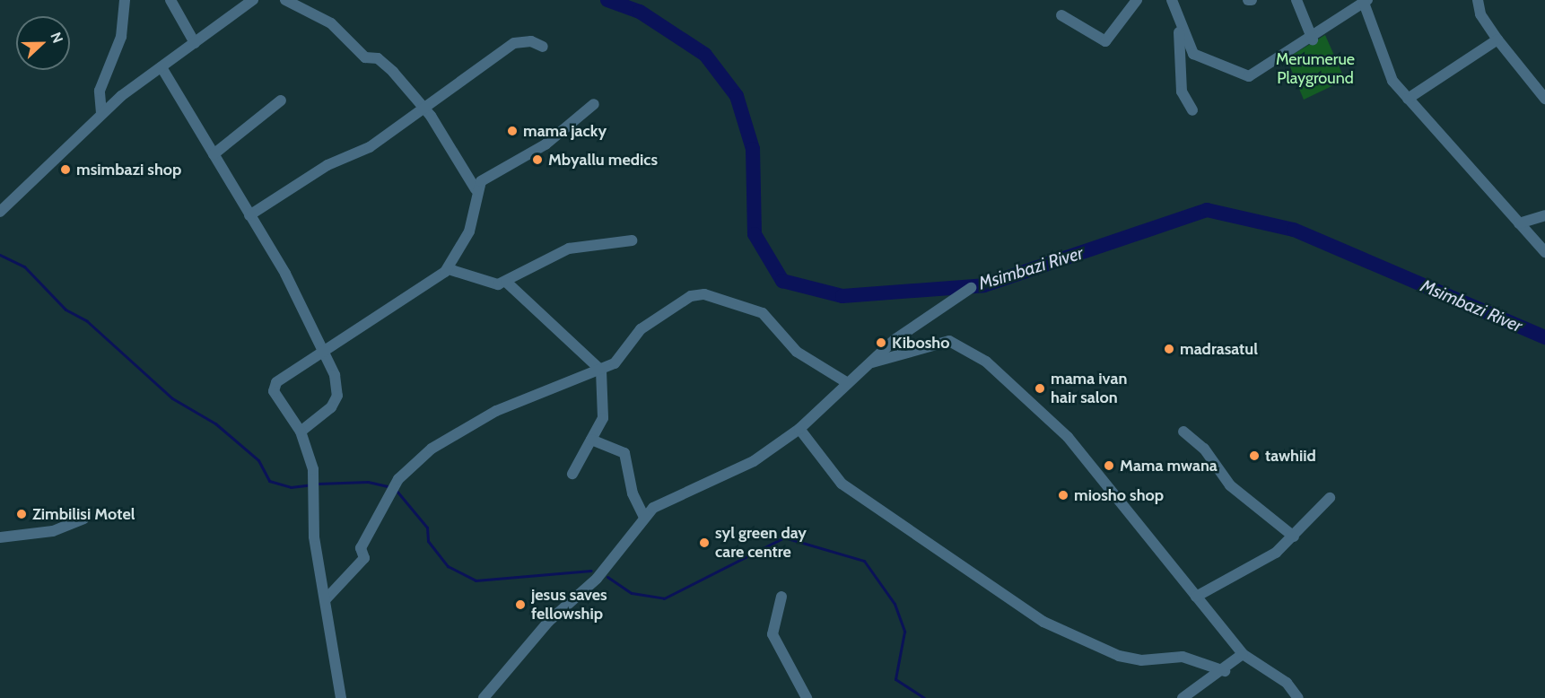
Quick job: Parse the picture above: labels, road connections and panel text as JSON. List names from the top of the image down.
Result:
{
  "water": ["Msimbazi River"],
  "parks": ["Merumerue Playground"],
  "places": [
    "mama jacky",
    "Mbyallu medics",
    "msimbazi shop",
    "Kibosho",
    "madrasatul",
    "mama ivan hair salon",
    "tawhiid",
    "Mama mwana",
    "miosho shop",
    "Zimbilisi Motel",
    "syl green day care centre",
    "jesus saves fellowship"
  ],
  "north": "right"
}
